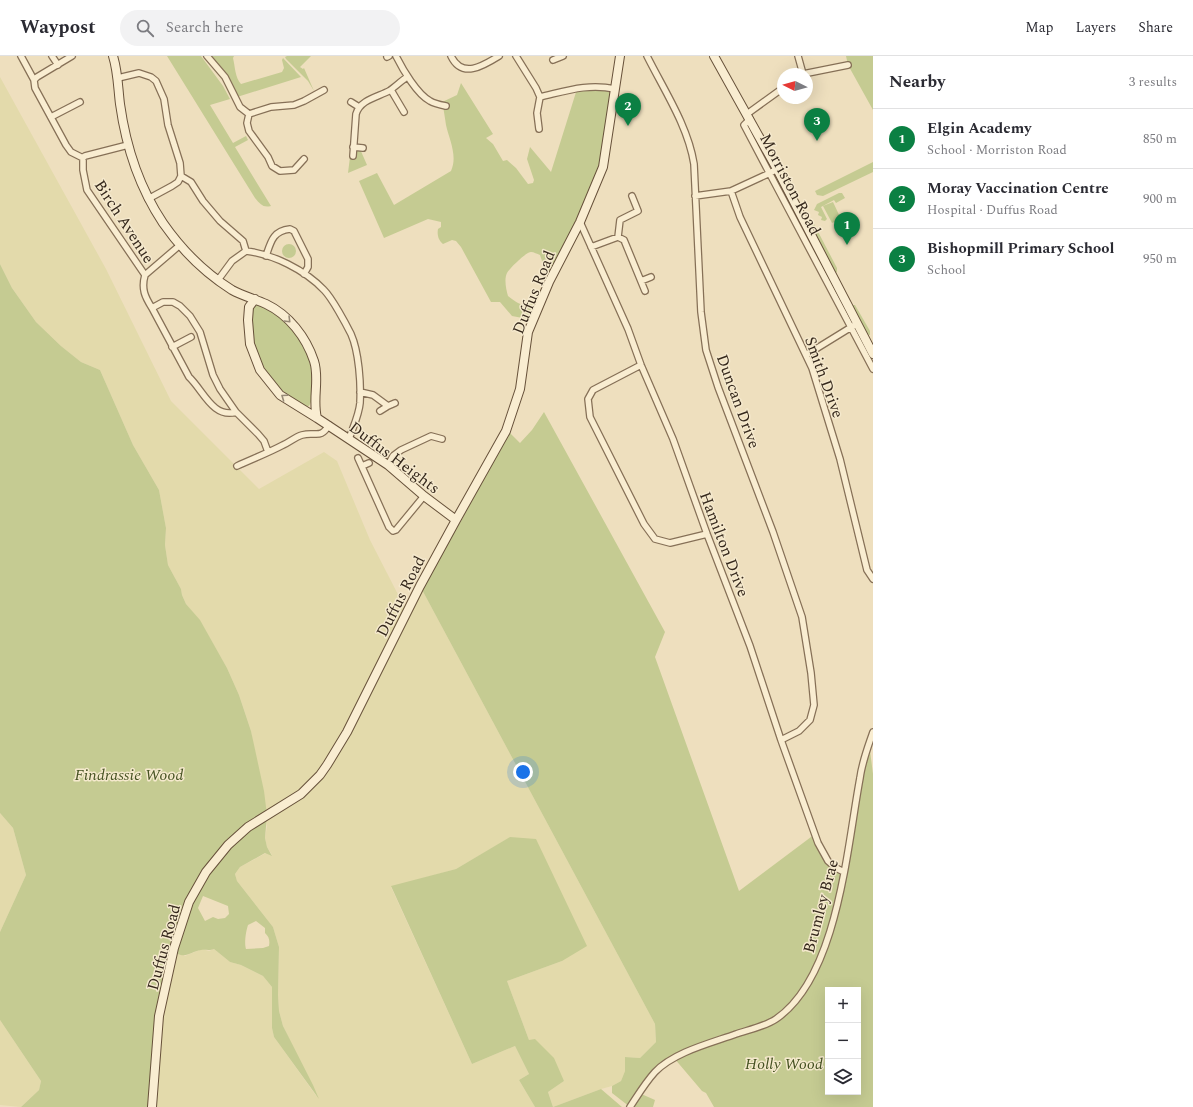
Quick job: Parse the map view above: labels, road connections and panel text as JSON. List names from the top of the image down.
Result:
{
  "streets": {
    "main road": ["Morriston Road", "Duffus Road", "Duffus Heights"],
    "street": [
      "Birch Avenue",
      "Smith Drive",
      "Duncan Drive",
      "Hamilton Drive",
      "Brumley Brae"
    ]
  },
  "crossings": [
    ["Duffus Road", "Duffus Heights"],
    ["Duffus Road", "Hamilton Drive"],
    ["Duncan Drive", "Hamilton Drive"],
    ["Hamilton Drive", "Brumley Brae"]
  ],
  "parks": ["Findrassie Wood", "Holly Wood"],
  "north": "left",
  "page": {
    "header": "Waypost",
    "search": "Search here",
    "nav": ["Map", "Layers", "Share"],
    "heading": ["Nearby", "3 results"],
    "pins": ["2", "3", "1"],
    "list": [
      {
        "mark": "1",
        "name": "Elgin Academy",
        "note": "School · Morriston Road",
        "value": "850 m"
      },
      {
        "mark": "2",
        "name": "Moray Vaccination Centre",
        "note": "Hospital · Duffus Road",
        "value": "900 m"
      },
      {
        "mark": "3",
        "name": "Bishopmill Primary School",
        "note": "School",
        "value": "950 m"
      }
    ],
    "map_buttons": ["+", "−"]
  }
}
